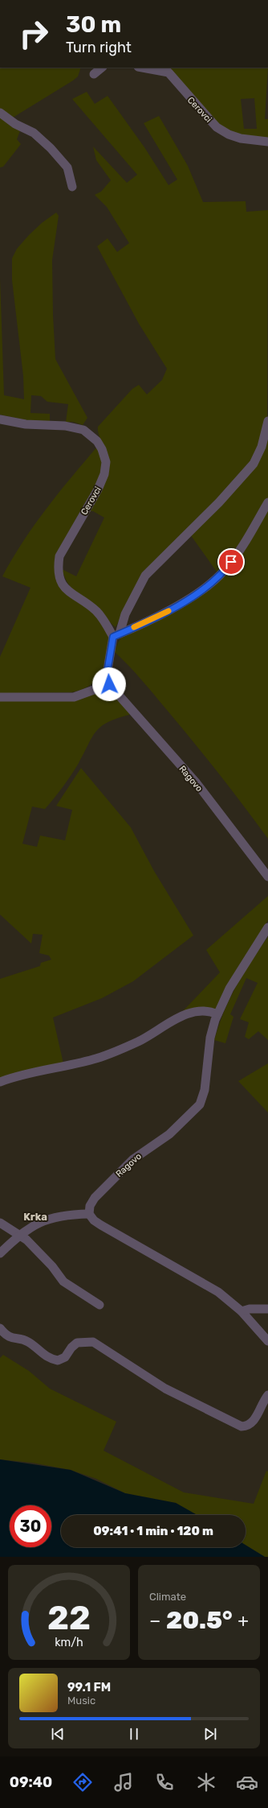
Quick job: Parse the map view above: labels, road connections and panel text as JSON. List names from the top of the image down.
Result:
{
  "streets": {
    "street": ["Cerovci", "Ragovo"]
  },
  "districts": ["Krka"],
  "page": {
    "turn": ["30 m", "Turn right"],
    "limit": "30",
    "trip": "09:41 · 1 min · 120 m",
    "tile": "Climate",
    "heat": ["−", "20.5°", "+"],
    "song": ["99.1 FM", "Music"],
    "tabs": "09:40",
    "gauge": ["22", "km/h"]
  }
}
